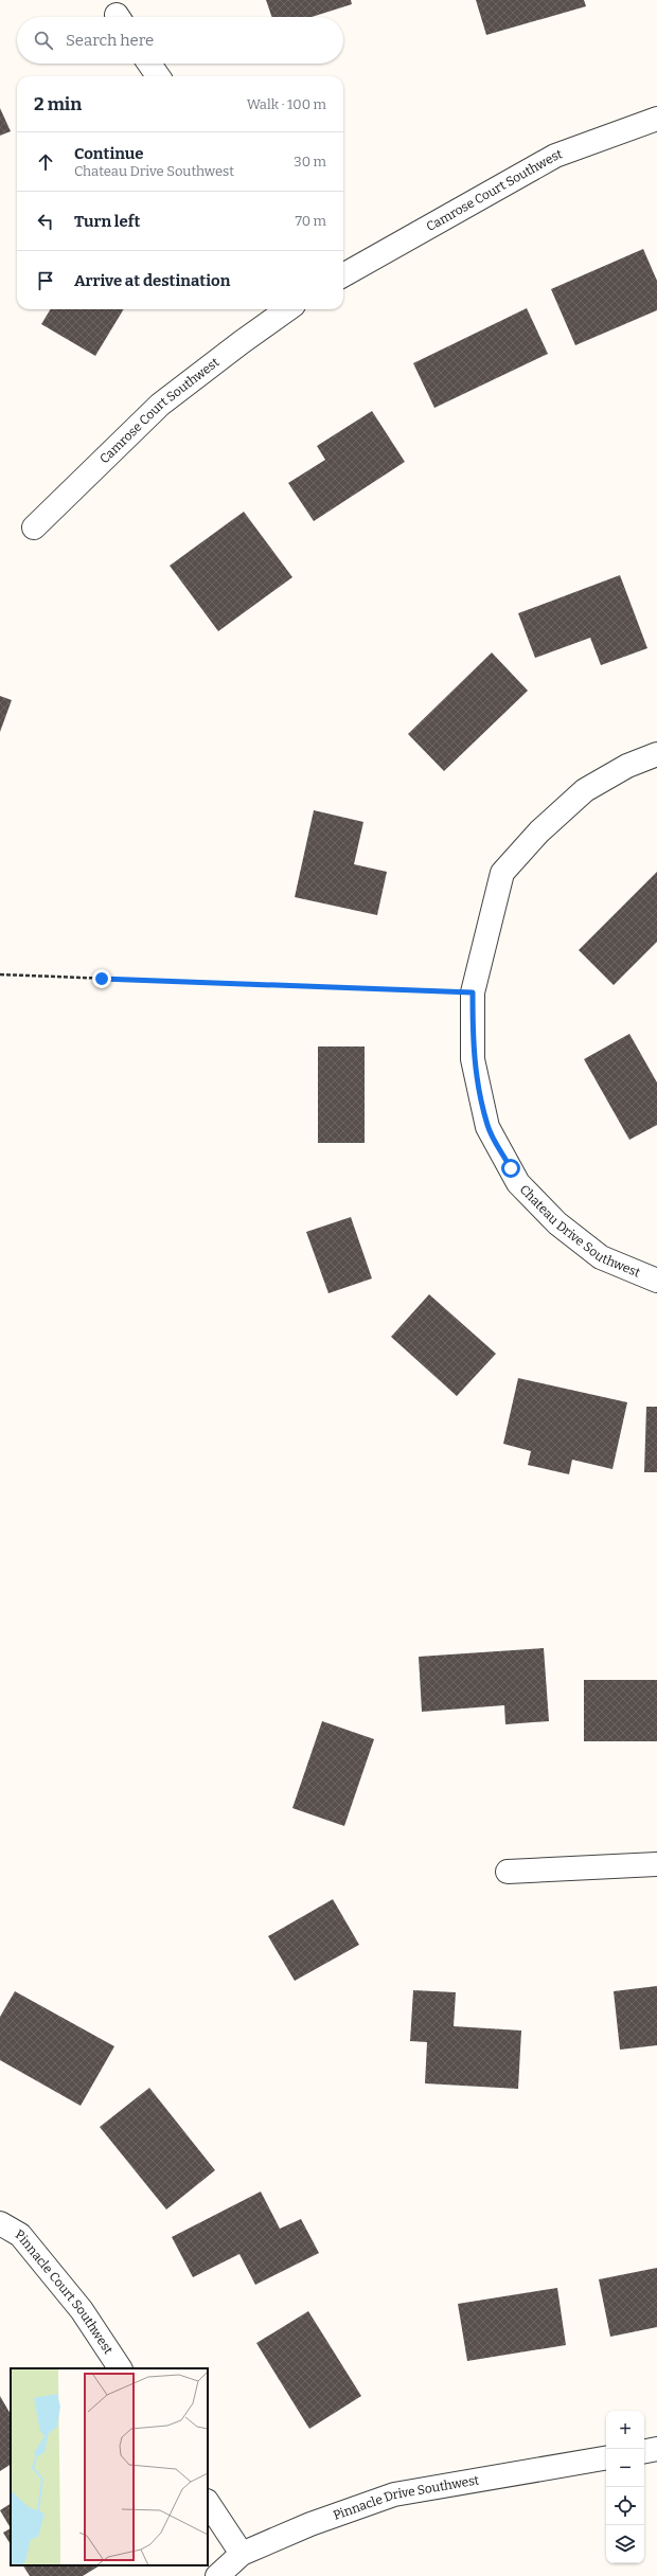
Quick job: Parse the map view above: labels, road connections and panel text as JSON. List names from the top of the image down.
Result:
{
  "streets": {
    "street": [
      "Camrose Court Southwest",
      "Chateau Drive Southwest",
      "Pinnacle Court Southwest",
      "Pinnacle Drive Southwest"
    ]
  },
  "page": {
    "search": "Search here",
    "heading": ["2 min", "Walk · 100 m"],
    "list": [
      ["Continue", "Chateau Drive Southwest", "30 m"],
      ["Turn left", "70 m"],
      "Arrive at destination"
    ],
    "map_buttons": ["+", "−"]
  }
}
